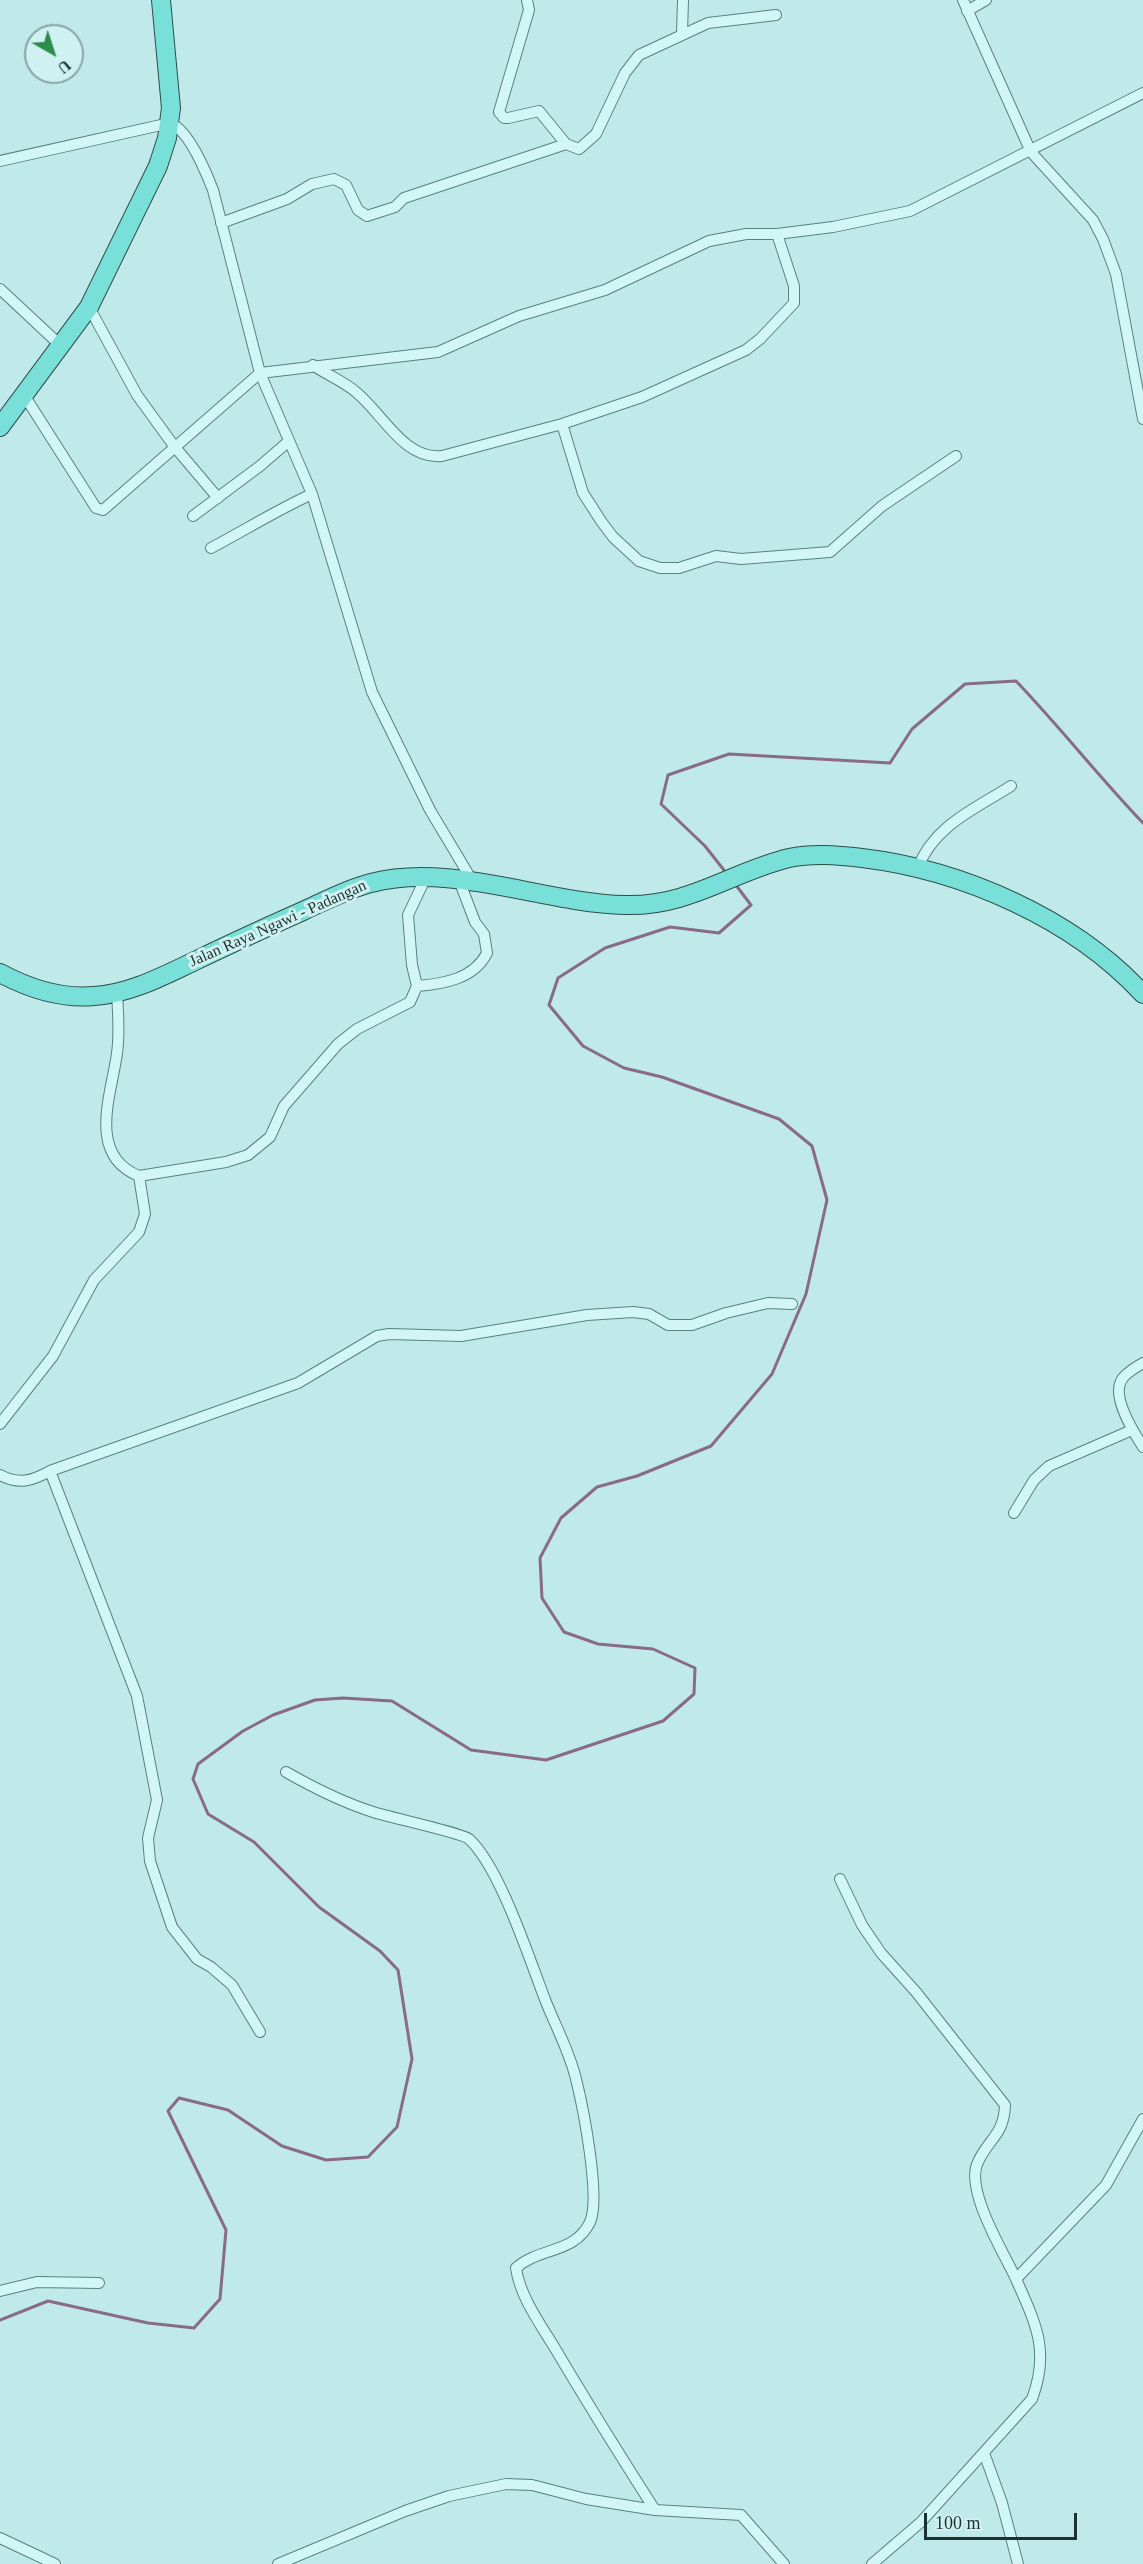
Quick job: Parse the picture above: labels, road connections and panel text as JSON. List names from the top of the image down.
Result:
{
  "streets": {
    "highway": ["Jalan Raya Ngawi - Padangan"]
  },
  "scale_bar": "100 m",
  "north": "bottom right"
}
